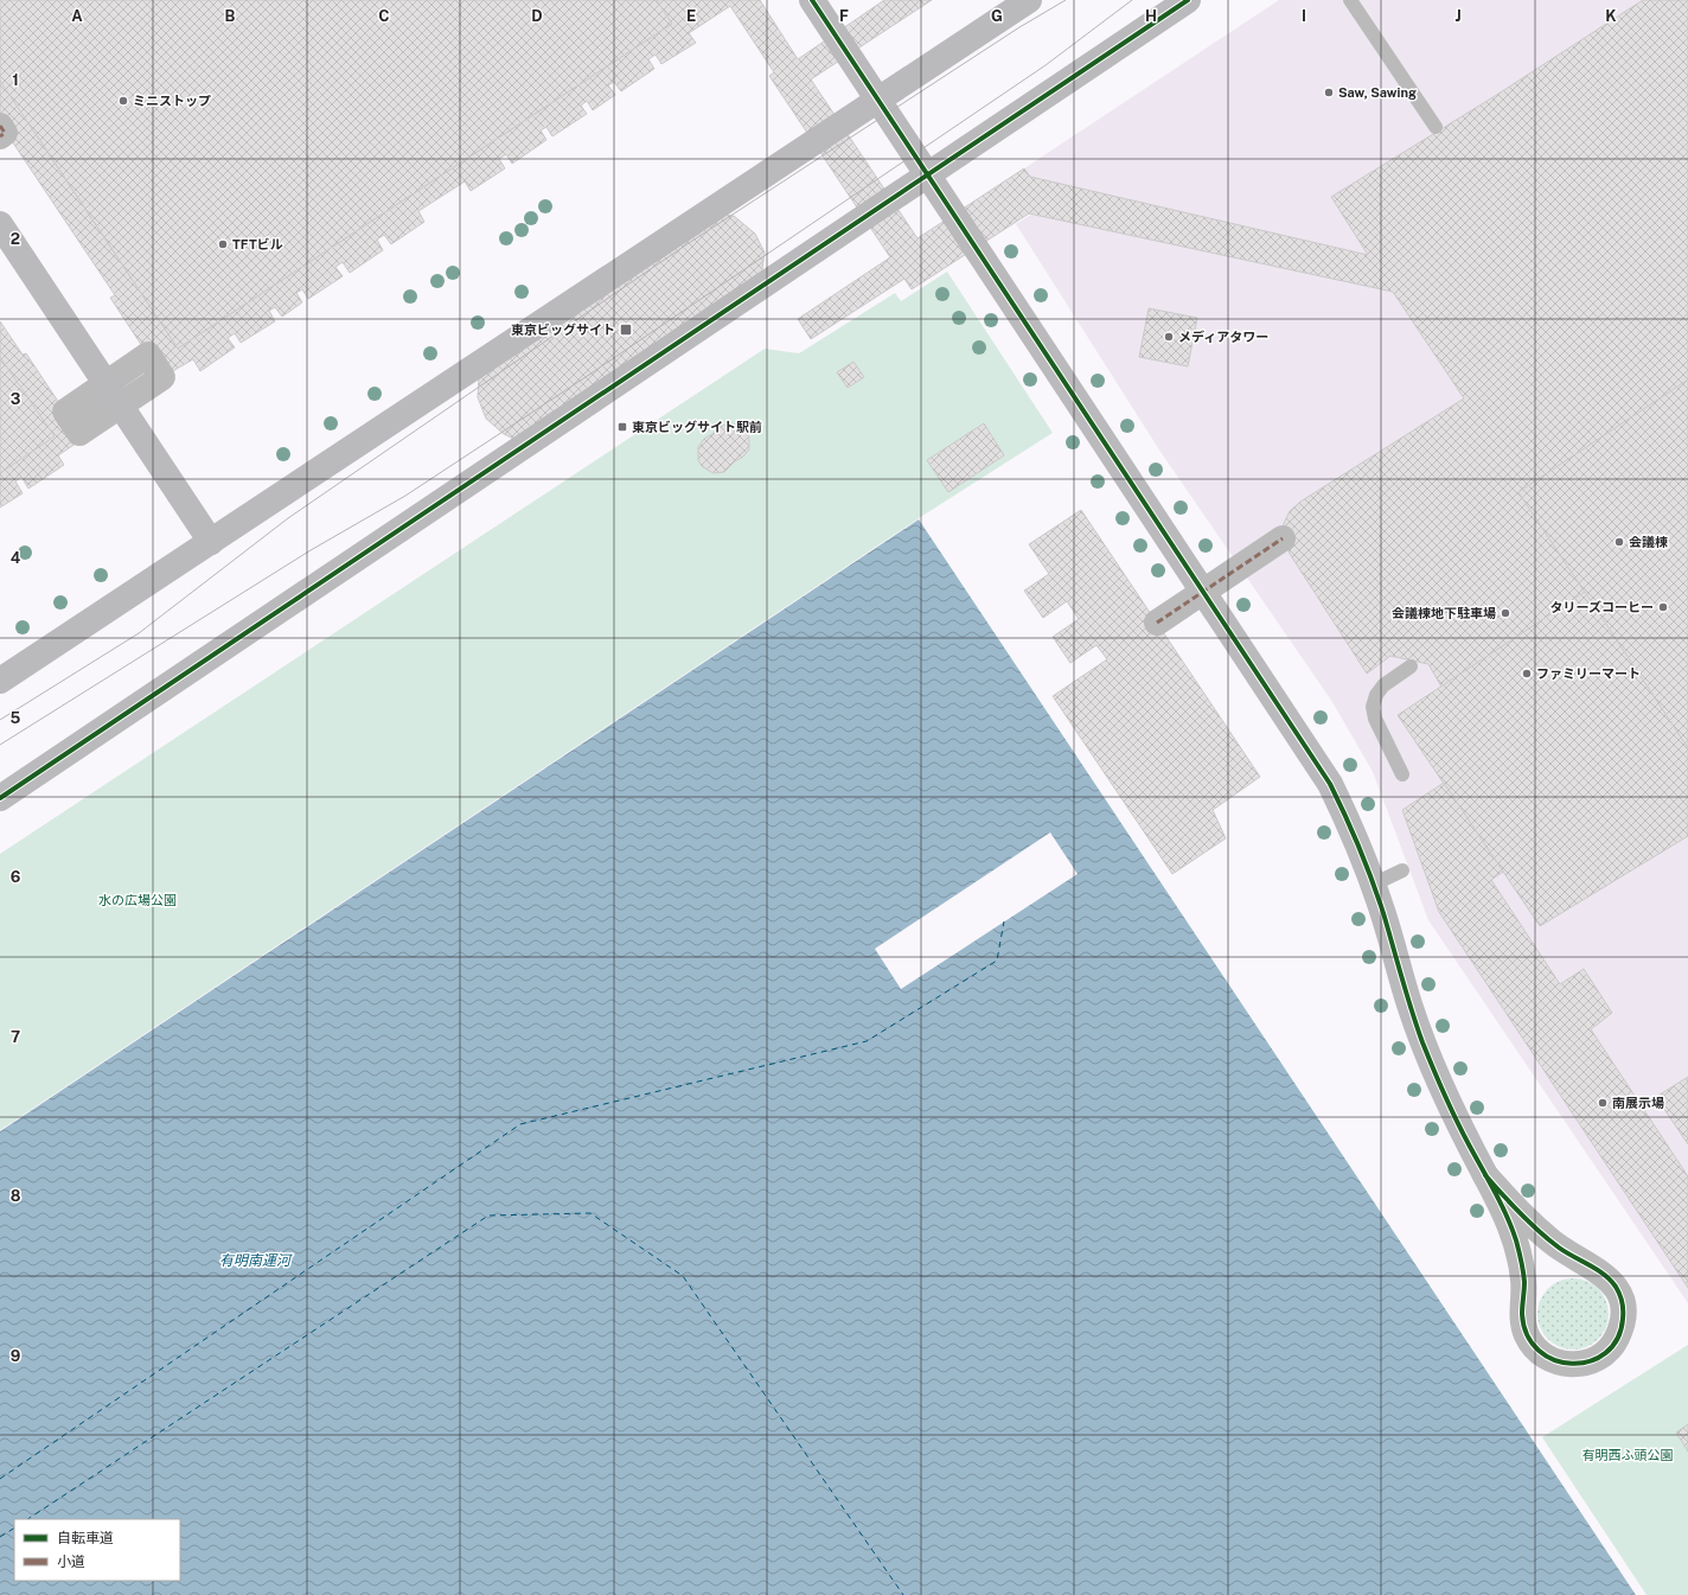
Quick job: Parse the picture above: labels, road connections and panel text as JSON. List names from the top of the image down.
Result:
{
  "water": ["有明南運河"],
  "parks": ["水の広場公園", "有明西ふ頭公園"],
  "places": {
    "other": [
      "Saw, Sawing",
      "ミニストップ",
      "TFTビル",
      "メディアタワー",
      "会議棟",
      "タリーズコーヒー",
      "会議棟地下駐車場",
      "ファミリーマート",
      "南展示場"
    ],
    "transit": ["東京ビッグサイト", "東京ビッグサイト駅前"]
  },
  "legend": ["自転車道", "小道"],
  "grid": {
    "columns": [
      "A",
      "B",
      "C",
      "D",
      "E",
      "F",
      "G",
      "H",
      "I",
      "J",
      "K"
    ],
    "rows": [
      "1",
      "2",
      "3",
      "4",
      "5",
      "6",
      "7",
      "8",
      "9"
    ]
  }
}
